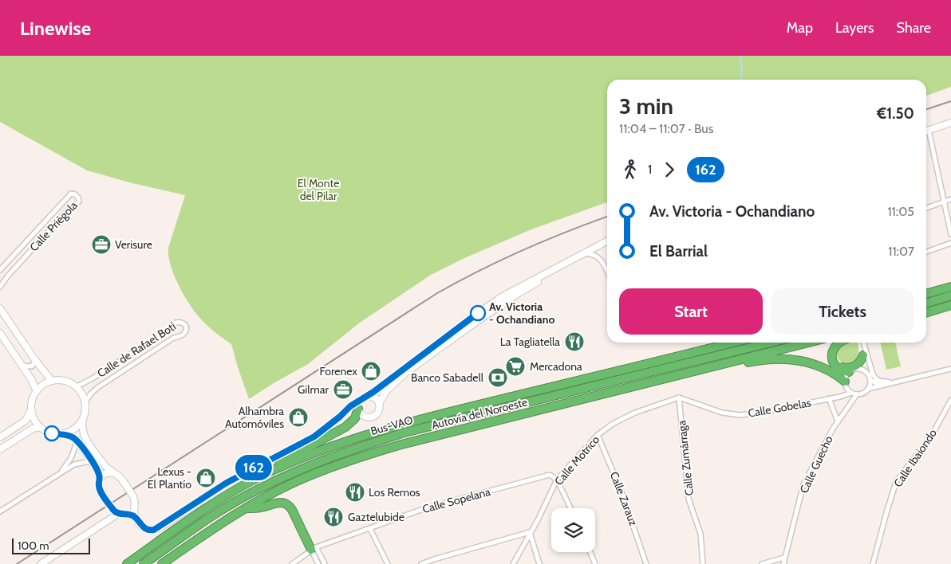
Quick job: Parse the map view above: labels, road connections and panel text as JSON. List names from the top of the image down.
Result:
{
  "streets": {
    "highway": ["Autovía del Noroeste", "Bus-VAO"],
    "street": [
      "Calle Priégola",
      "Calle de Rafael Botí",
      "Calle Gobelas",
      "Calle Zumárraga",
      "Calle Ibaiondo",
      "Calle Motrico",
      "Calle Guecho",
      "Calle Zarauz",
      "Calle Sopelana"
    ]
  },
  "crossings": [
    ["Calle Gobelas", "Calle Zumárraga"],
    ["Calle Gobelas", "Calle Motrico"],
    ["Calle Gobelas", "Calle Guecho"],
    ["Calle Zumárraga", "Calle Motrico"],
    ["Calle Motrico", "Calle Zarauz"],
    ["Calle Motrico", "Calle Sopelana"]
  ],
  "parks": ["El Monte del Pilar"],
  "places": {
    "office": ["Verisure", "Gilmar"],
    "other": ["Av. Victoria - Ochandiano"],
    "restaurant": ["La Tagliatella", "Los Remos", "Gaztelubide"],
    "supermarket": ["Mercadona"],
    "shop": ["Forenex", "Alhambra Automóviles", "Lexus - El Plantío"],
    "bank": ["Banco Sabadell"]
  },
  "lines": ["bus line 162"],
  "scale_bar": "100 m",
  "page": {
    "header": "Linewise",
    "nav": ["Map", "Layers", "Share"],
    "on_map": "162",
    "heading": ["3 min", "11:04 – 11:07 · Bus", "€1.50"],
    "legs": ["1", "162"],
    "list": [
      {
        "name": "Av. Victoria - Ochandiano",
        "value": "11:05"
      },
      {
        "name": "El Barrial",
        "value": "11:07"
      }
    ],
    "buttons": ["Start", "Tickets"],
    "scale": "100 m"
  }
}
